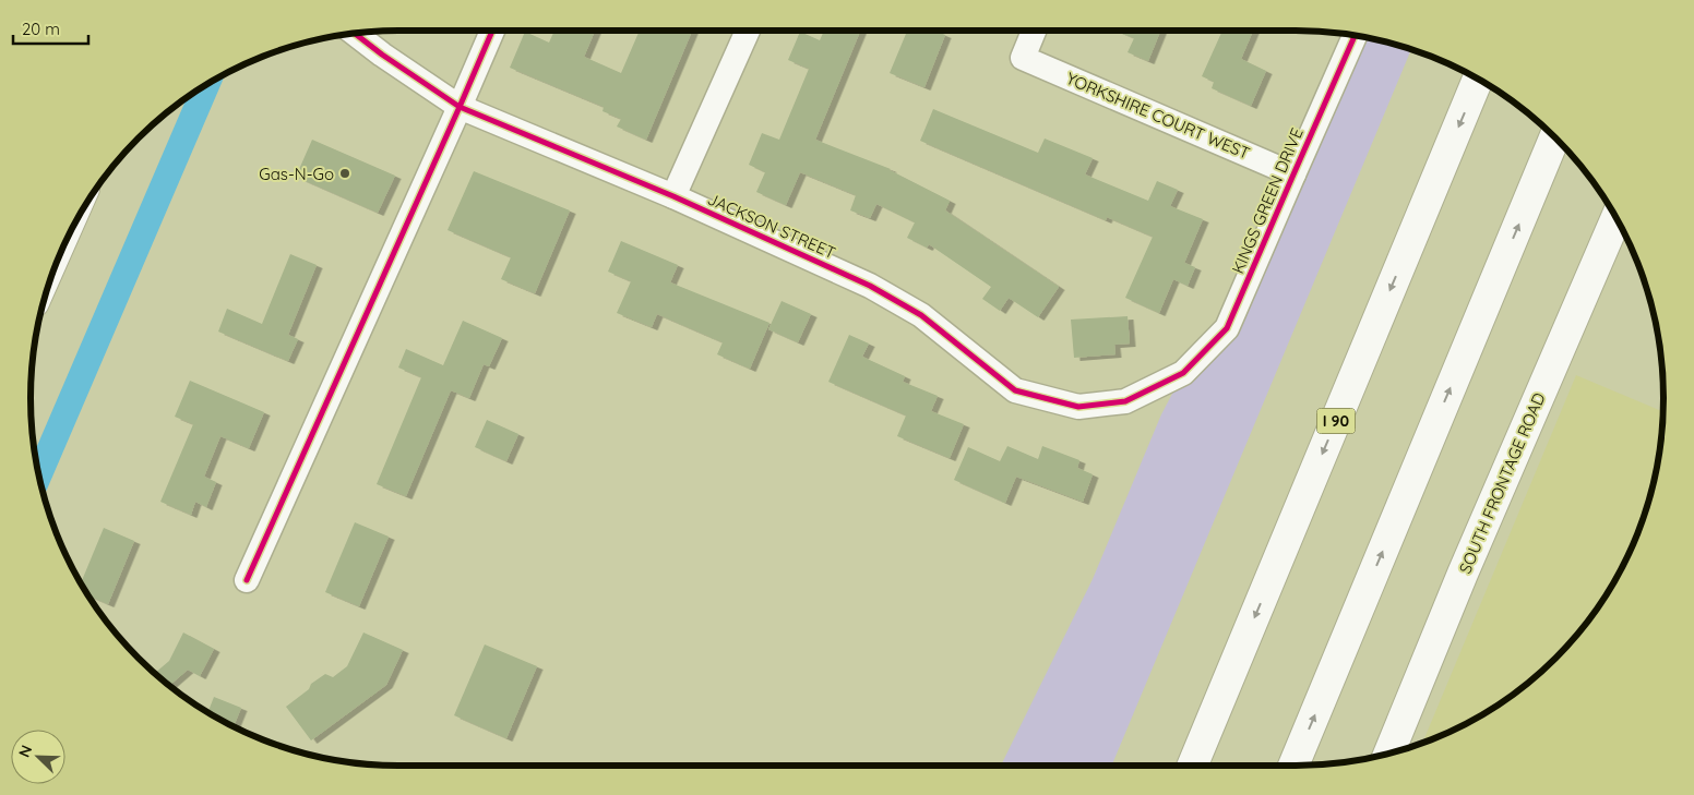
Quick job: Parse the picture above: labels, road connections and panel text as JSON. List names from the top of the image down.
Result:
{
  "streets": {
    "main road": ["I 90", "SOUTH FRONTAGE ROAD"],
    "street": ["YORKSHIRE COURT WEST", "KINGS GREEN DRIVE", "JACKSON STREET"]
  },
  "crossings": [
    ["YORKSHIRE COURT WEST", "KINGS GREEN DRIVE"],
    ["KINGS GREEN DRIVE", "JACKSON STREET"]
  ],
  "places": ["Gas-N-Go"],
  "scale_bar": "20 m",
  "north": "top left"
}
